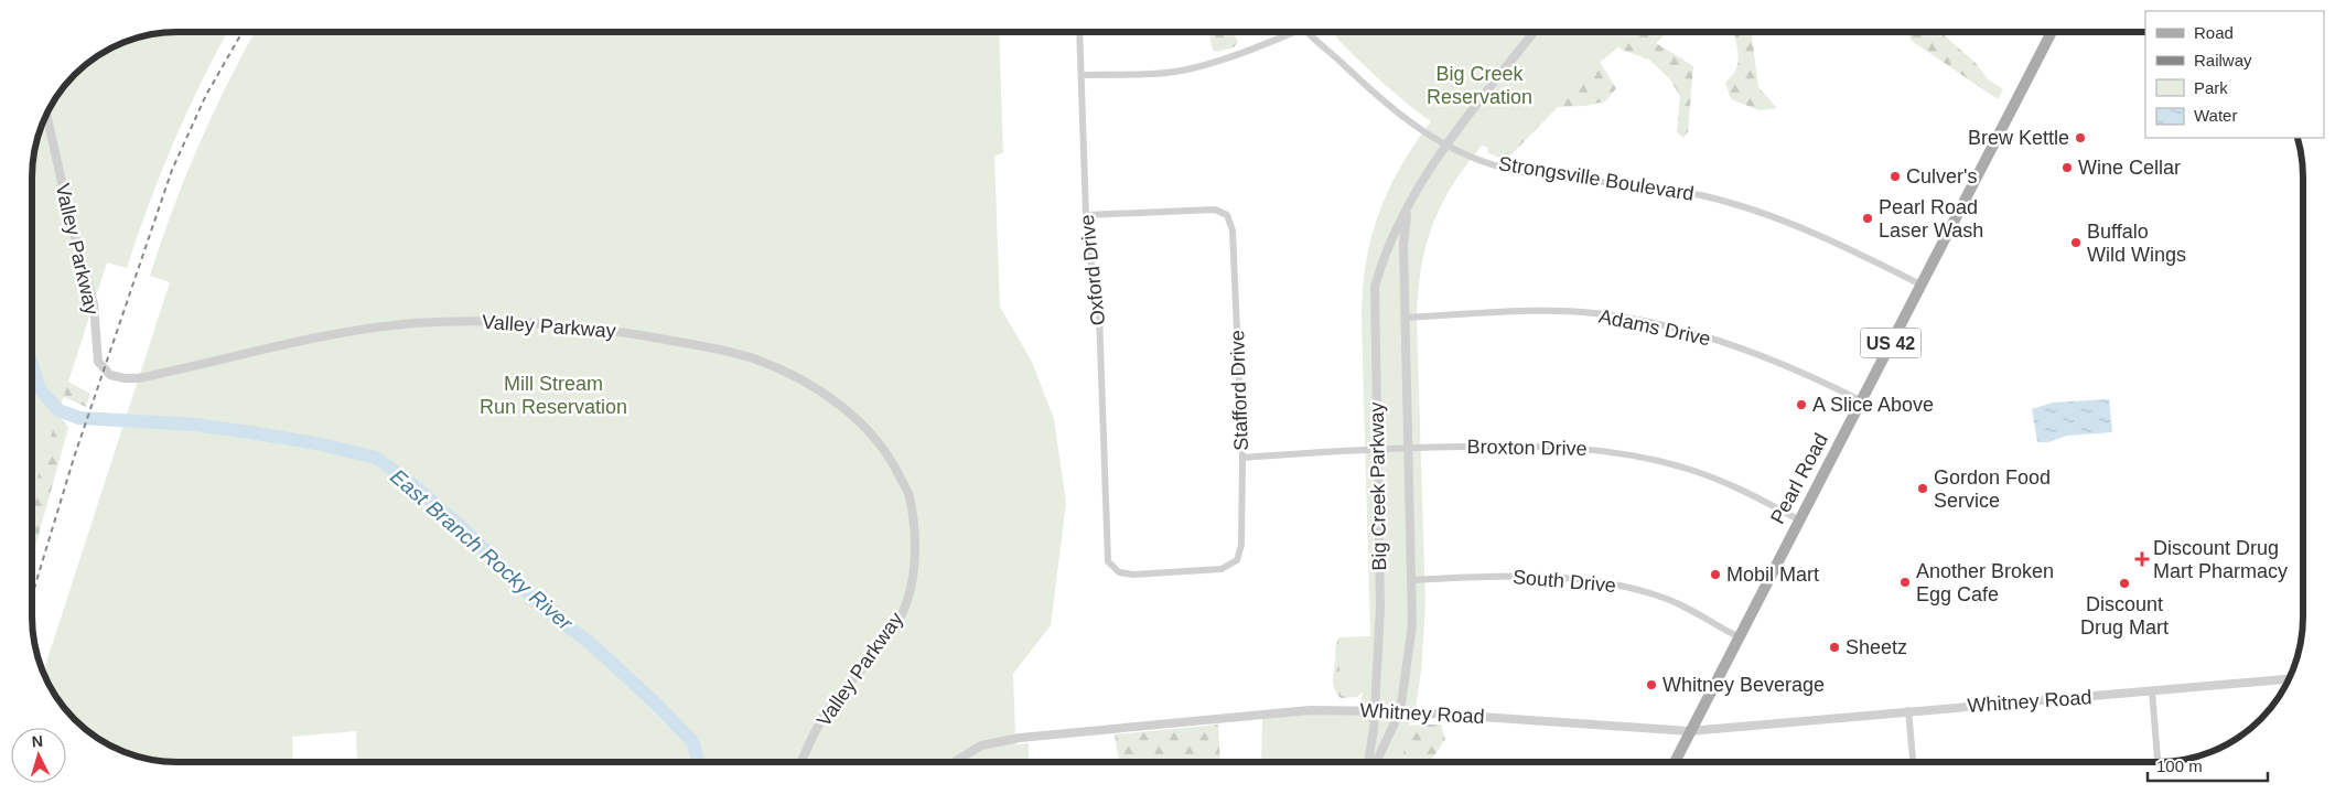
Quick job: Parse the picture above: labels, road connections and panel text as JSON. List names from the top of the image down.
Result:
{
  "streets": {
    "main road": ["US 42", "Pearl Road"],
    "street": [
      "Strongsville Boulevard",
      "Valley Parkway",
      "Oxford Drive",
      "Adams Drive",
      "Stafford Drive",
      "Broxton Drive",
      "Big Creek Parkway",
      "South Drive",
      "Whitney Road"
    ]
  },
  "crossings": [
    ["Strongsville Boulevard", "Pearl Road"],
    ["Strongsville Boulevard", "Big Creek Parkway"],
    ["Oxford Drive", "Stafford Drive"],
    ["Adams Drive", "Pearl Road"],
    ["Adams Drive", "Big Creek Parkway"],
    ["Stafford Drive", "Broxton Drive"],
    ["Broxton Drive", "Pearl Road"],
    ["Broxton Drive", "Big Creek Parkway"],
    ["Pearl Road", "South Drive"],
    ["Pearl Road", "Whitney Road"],
    ["Big Creek Parkway", "South Drive"],
    ["Big Creek Parkway", "Whitney Road"]
  ],
  "water": ["East Branch Rocky River"],
  "parks": ["Big Creek Reservation", "Mill Stream Run Reservation"],
  "places": {
    "other": [
      "Brew Kettle",
      "Wine Cellar",
      "Culver's",
      "Pearl Road Laser Wash",
      "Buffalo Wild Wings",
      "A Slice Above",
      "Gordon Food Service",
      "Mobil Mart",
      "Another Broken Egg Cafe",
      "Discount Drug Mart",
      "Sheetz",
      "Whitney Beverage"
    ],
    "health": ["Discount Drug Mart Pharmacy"]
  },
  "legend": [
    "Road",
    "Railway",
    "Park",
    "Water"
  ],
  "scale_bar": "100 m",
  "north": "top"
}
